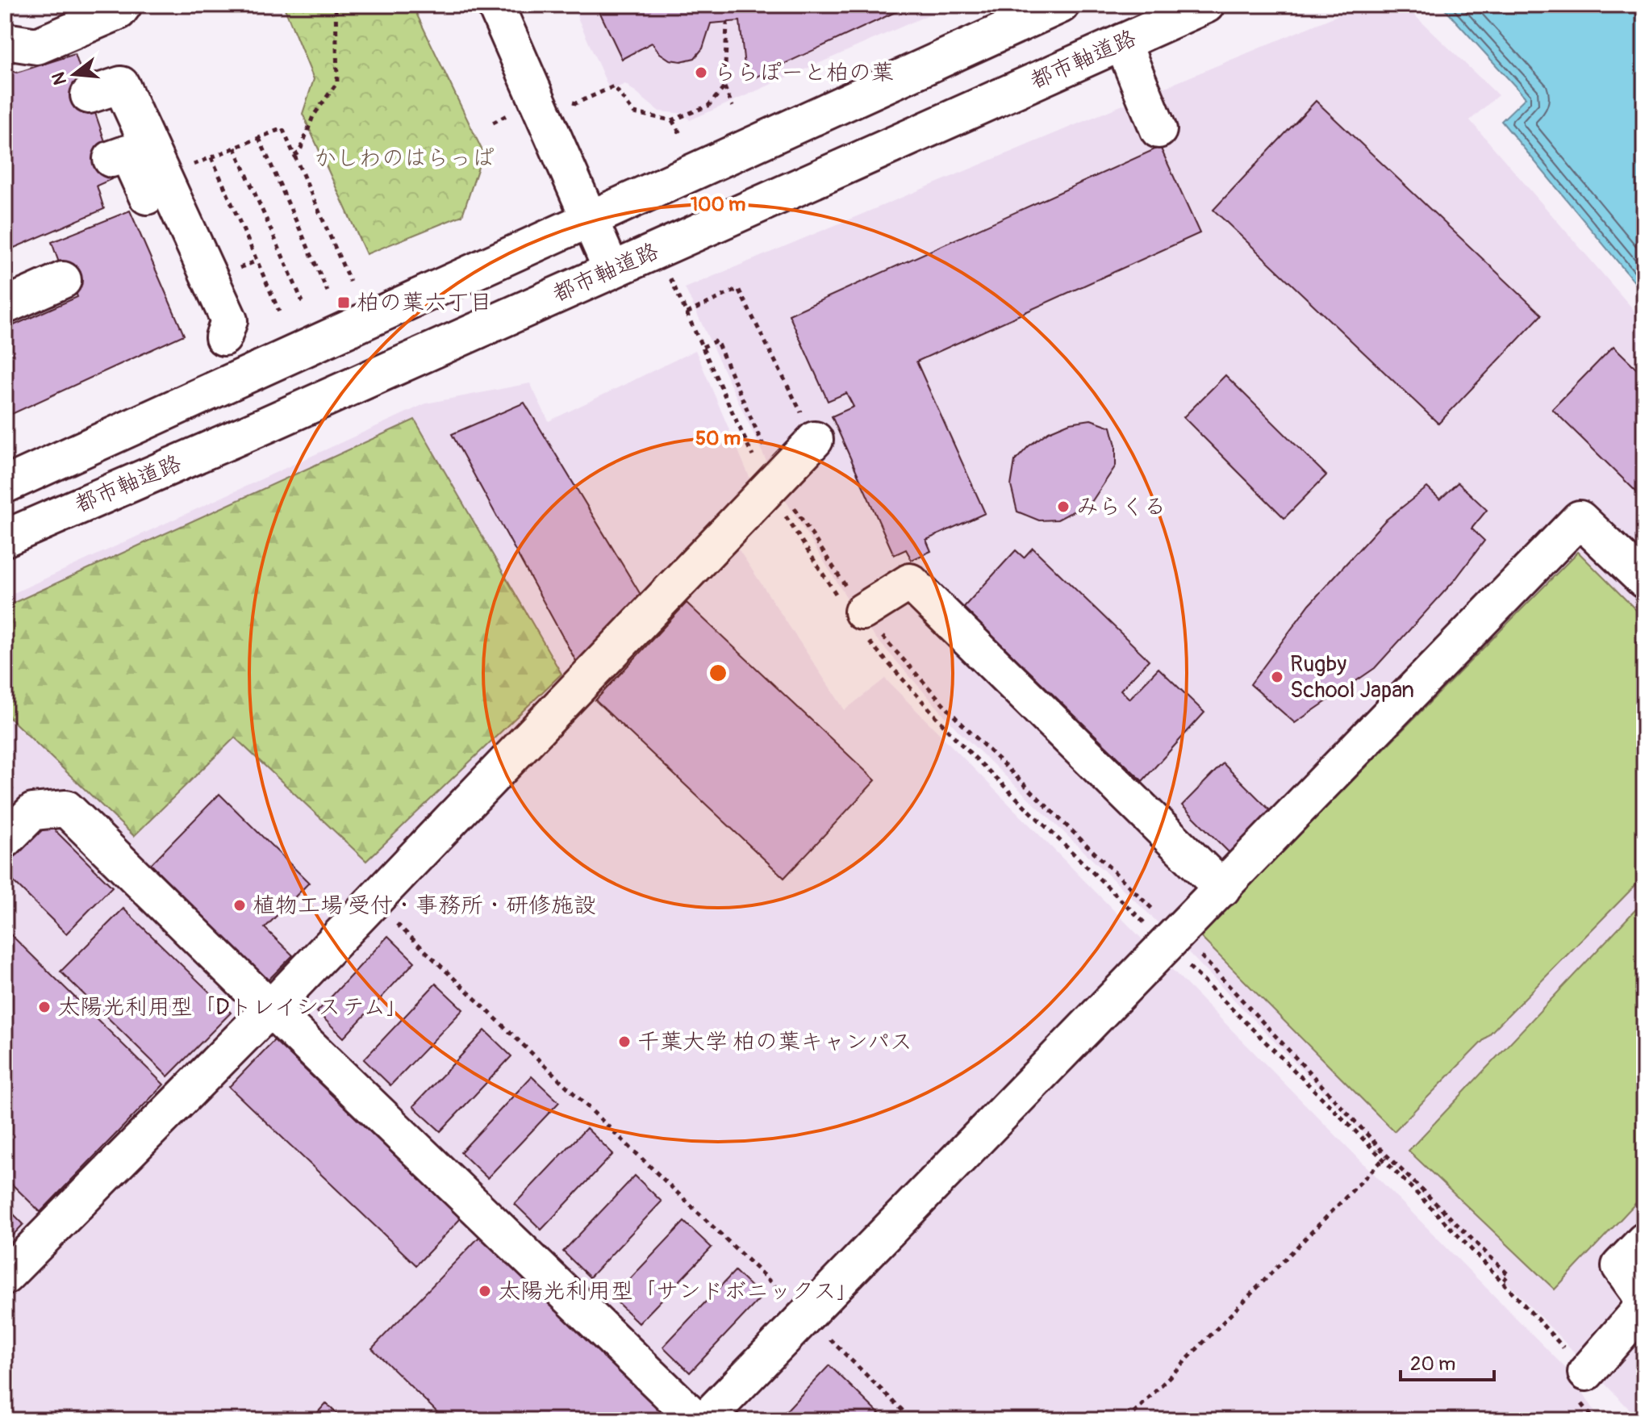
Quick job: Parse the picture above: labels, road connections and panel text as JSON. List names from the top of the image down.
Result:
{
  "streets": {
    "main road": ["都市軸道路"]
  },
  "parks": ["かしわのはらっぱ"],
  "places": {
    "other": [
      "ららぽーと柏の葉",
      "みらくる",
      "Rugby School Japan",
      "植物工場 受付・事務所・研修施設",
      "太陽光利用型「Dトレイシステム」",
      "千葉大学 柏の葉キャンパス",
      "太陽光利用型「サンドボニックス」"
    ],
    "transit": ["柏の葉六丁目"]
  },
  "scale_bar": "20 m",
  "north": "left",
  "rings": ["100 m", "50 m"]
}
